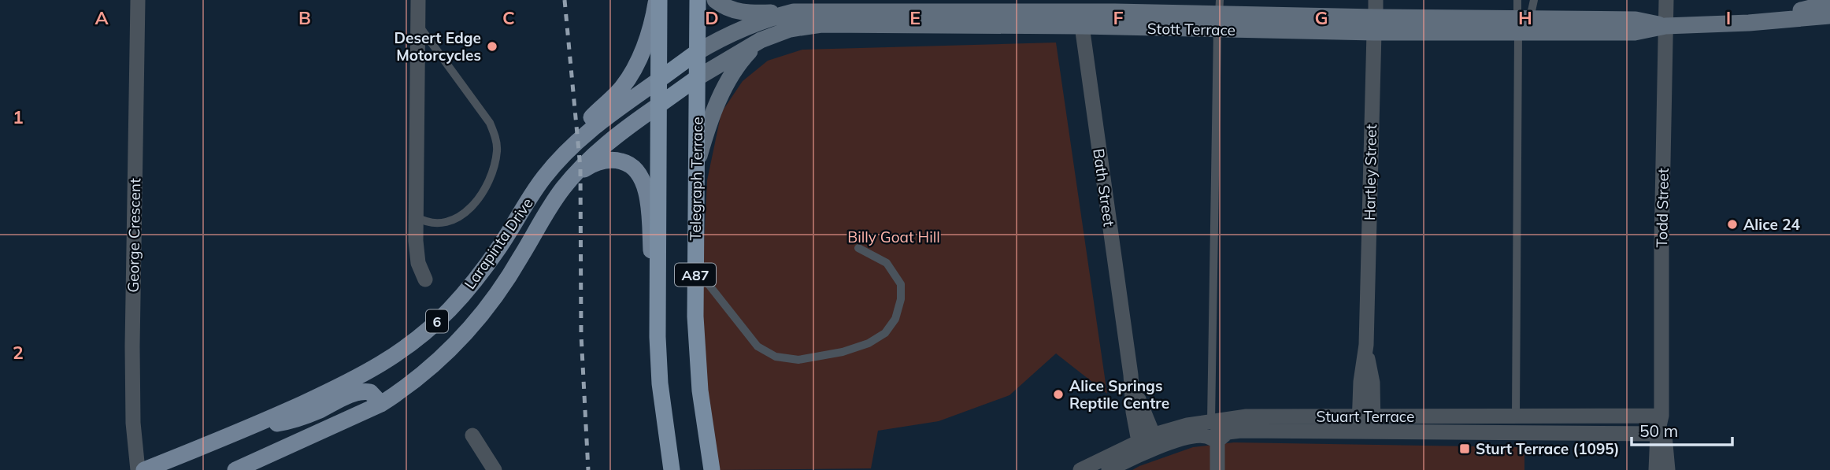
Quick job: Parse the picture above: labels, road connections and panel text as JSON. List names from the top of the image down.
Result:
{
  "streets": {
    "highway": ["Telegraph Terrace", "A87", "6"],
    "main road": ["Stott Terrace", "Larapinta Drive"],
    "street": [
      "Hartley Street",
      "Bath Street",
      "Todd Street",
      "George Crescent",
      "Stuart Terrace"
    ]
  },
  "crossings": [
    ["Stott Terrace", "Hartley Street"],
    ["Stott Terrace", "Telegraph Terrace"],
    ["Stott Terrace", "Bath Street"],
    ["Stott Terrace", "Todd Street"],
    ["Stott Terrace", "A87"],
    ["Stott Terrace", "6"],
    ["Hartley Street", "Stuart Terrace"],
    ["Telegraph Terrace", "A87"],
    ["Telegraph Terrace", "6"],
    ["Bath Street", "Stuart Terrace"],
    ["Todd Street", "Stuart Terrace"],
    ["Larapinta Drive", "A87"],
    ["Larapinta Drive", "6"],
    ["A87", "6"]
  ],
  "parks": ["Billy Goat Hill"],
  "places": {
    "other": ["Desert Edge Motorcycles", "Alice 24", "Alice Springs Reptile Centre"],
    "transit": ["Sturt Terrace (1095)"]
  },
  "scale_bar": "50 m",
  "grid": {
    "columns": [
      "A",
      "B",
      "C",
      "D",
      "E",
      "F",
      "G",
      "H",
      "I"
    ],
    "rows": ["1", "2"]
  }
}
